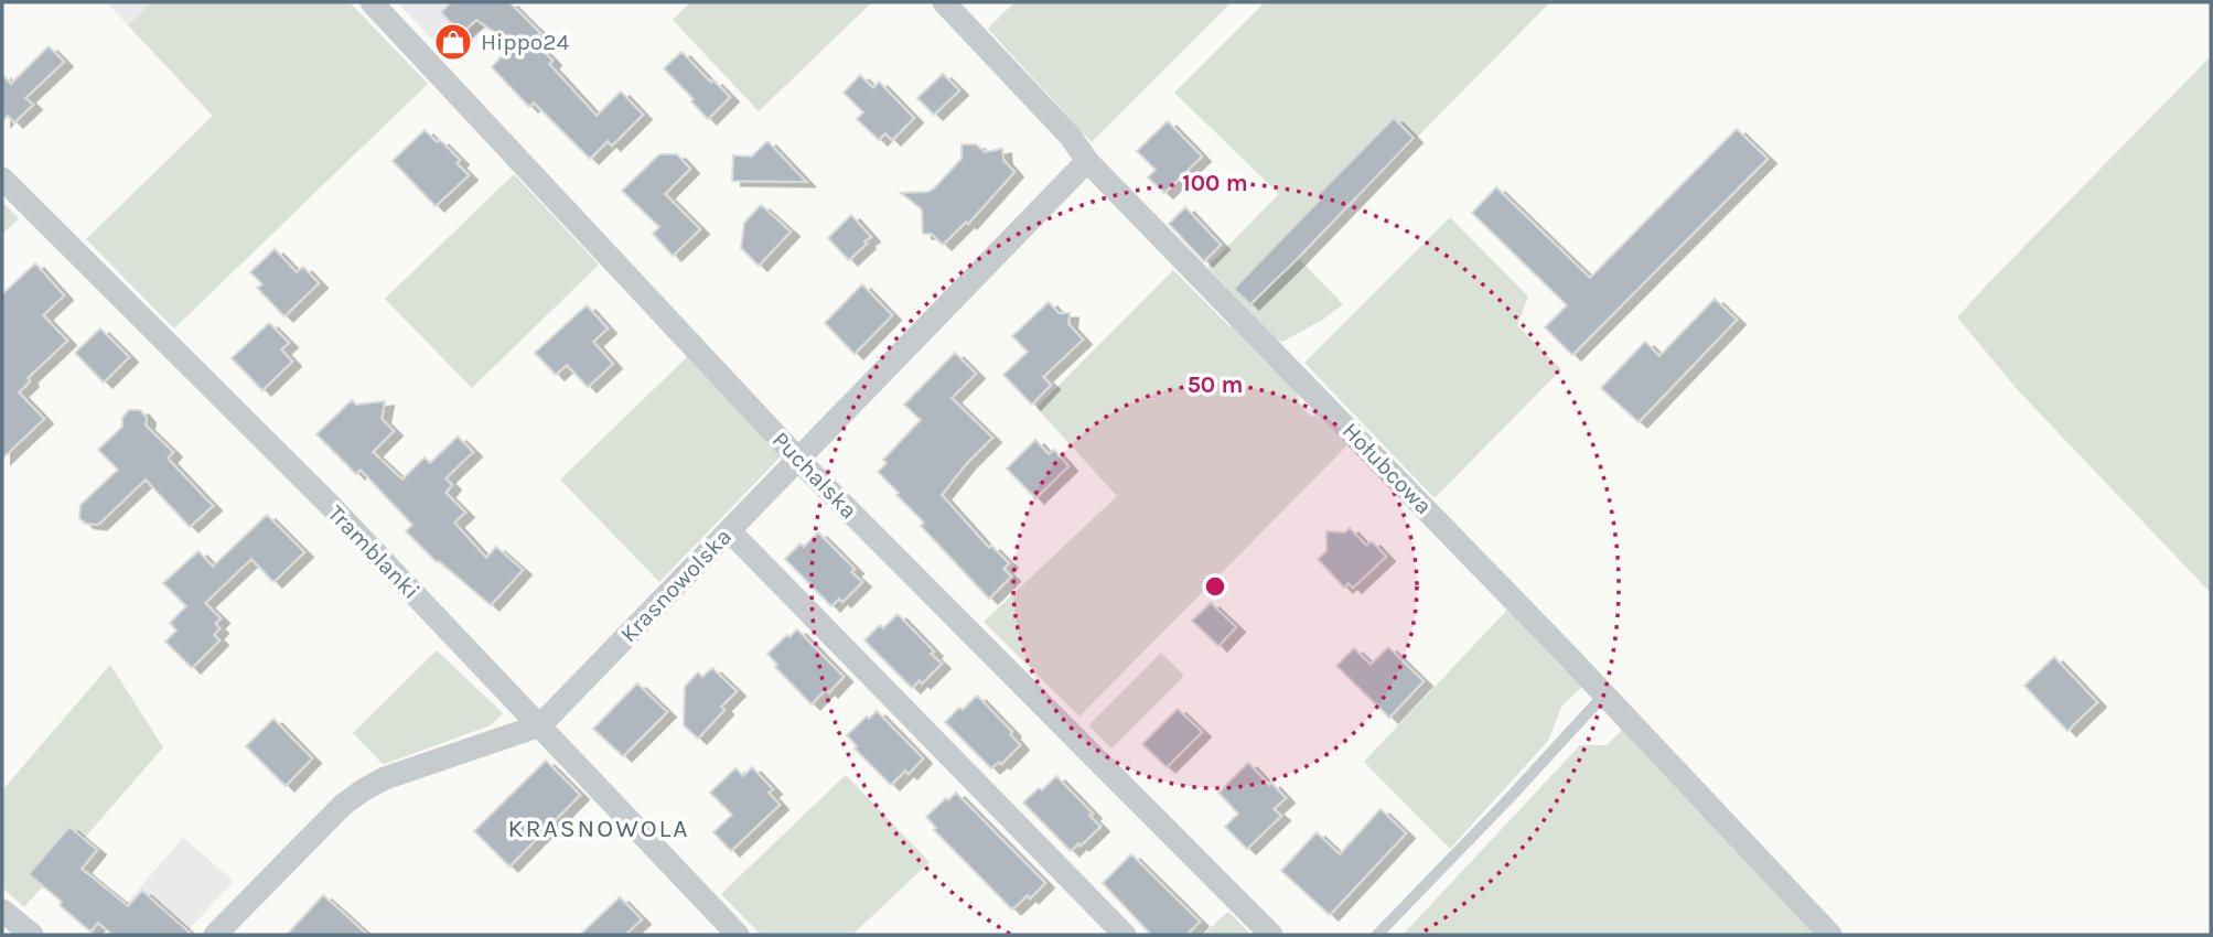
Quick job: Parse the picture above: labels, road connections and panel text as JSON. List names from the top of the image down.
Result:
{
  "streets": {
    "street": [
      "Hołubcowa",
      "Puchalska",
      "Tramblanki",
      "Krasnowolska"
    ]
  },
  "crossings": [
    ["Hołubcowa", "Krasnowolska"],
    ["Puchalska", "Krasnowolska"],
    ["Tramblanki", "Krasnowolska"]
  ],
  "districts": ["KRASNOWOLA"],
  "places": {
    "shop": ["Hippo24"]
  },
  "rings": ["100 m", "50 m"]
}
